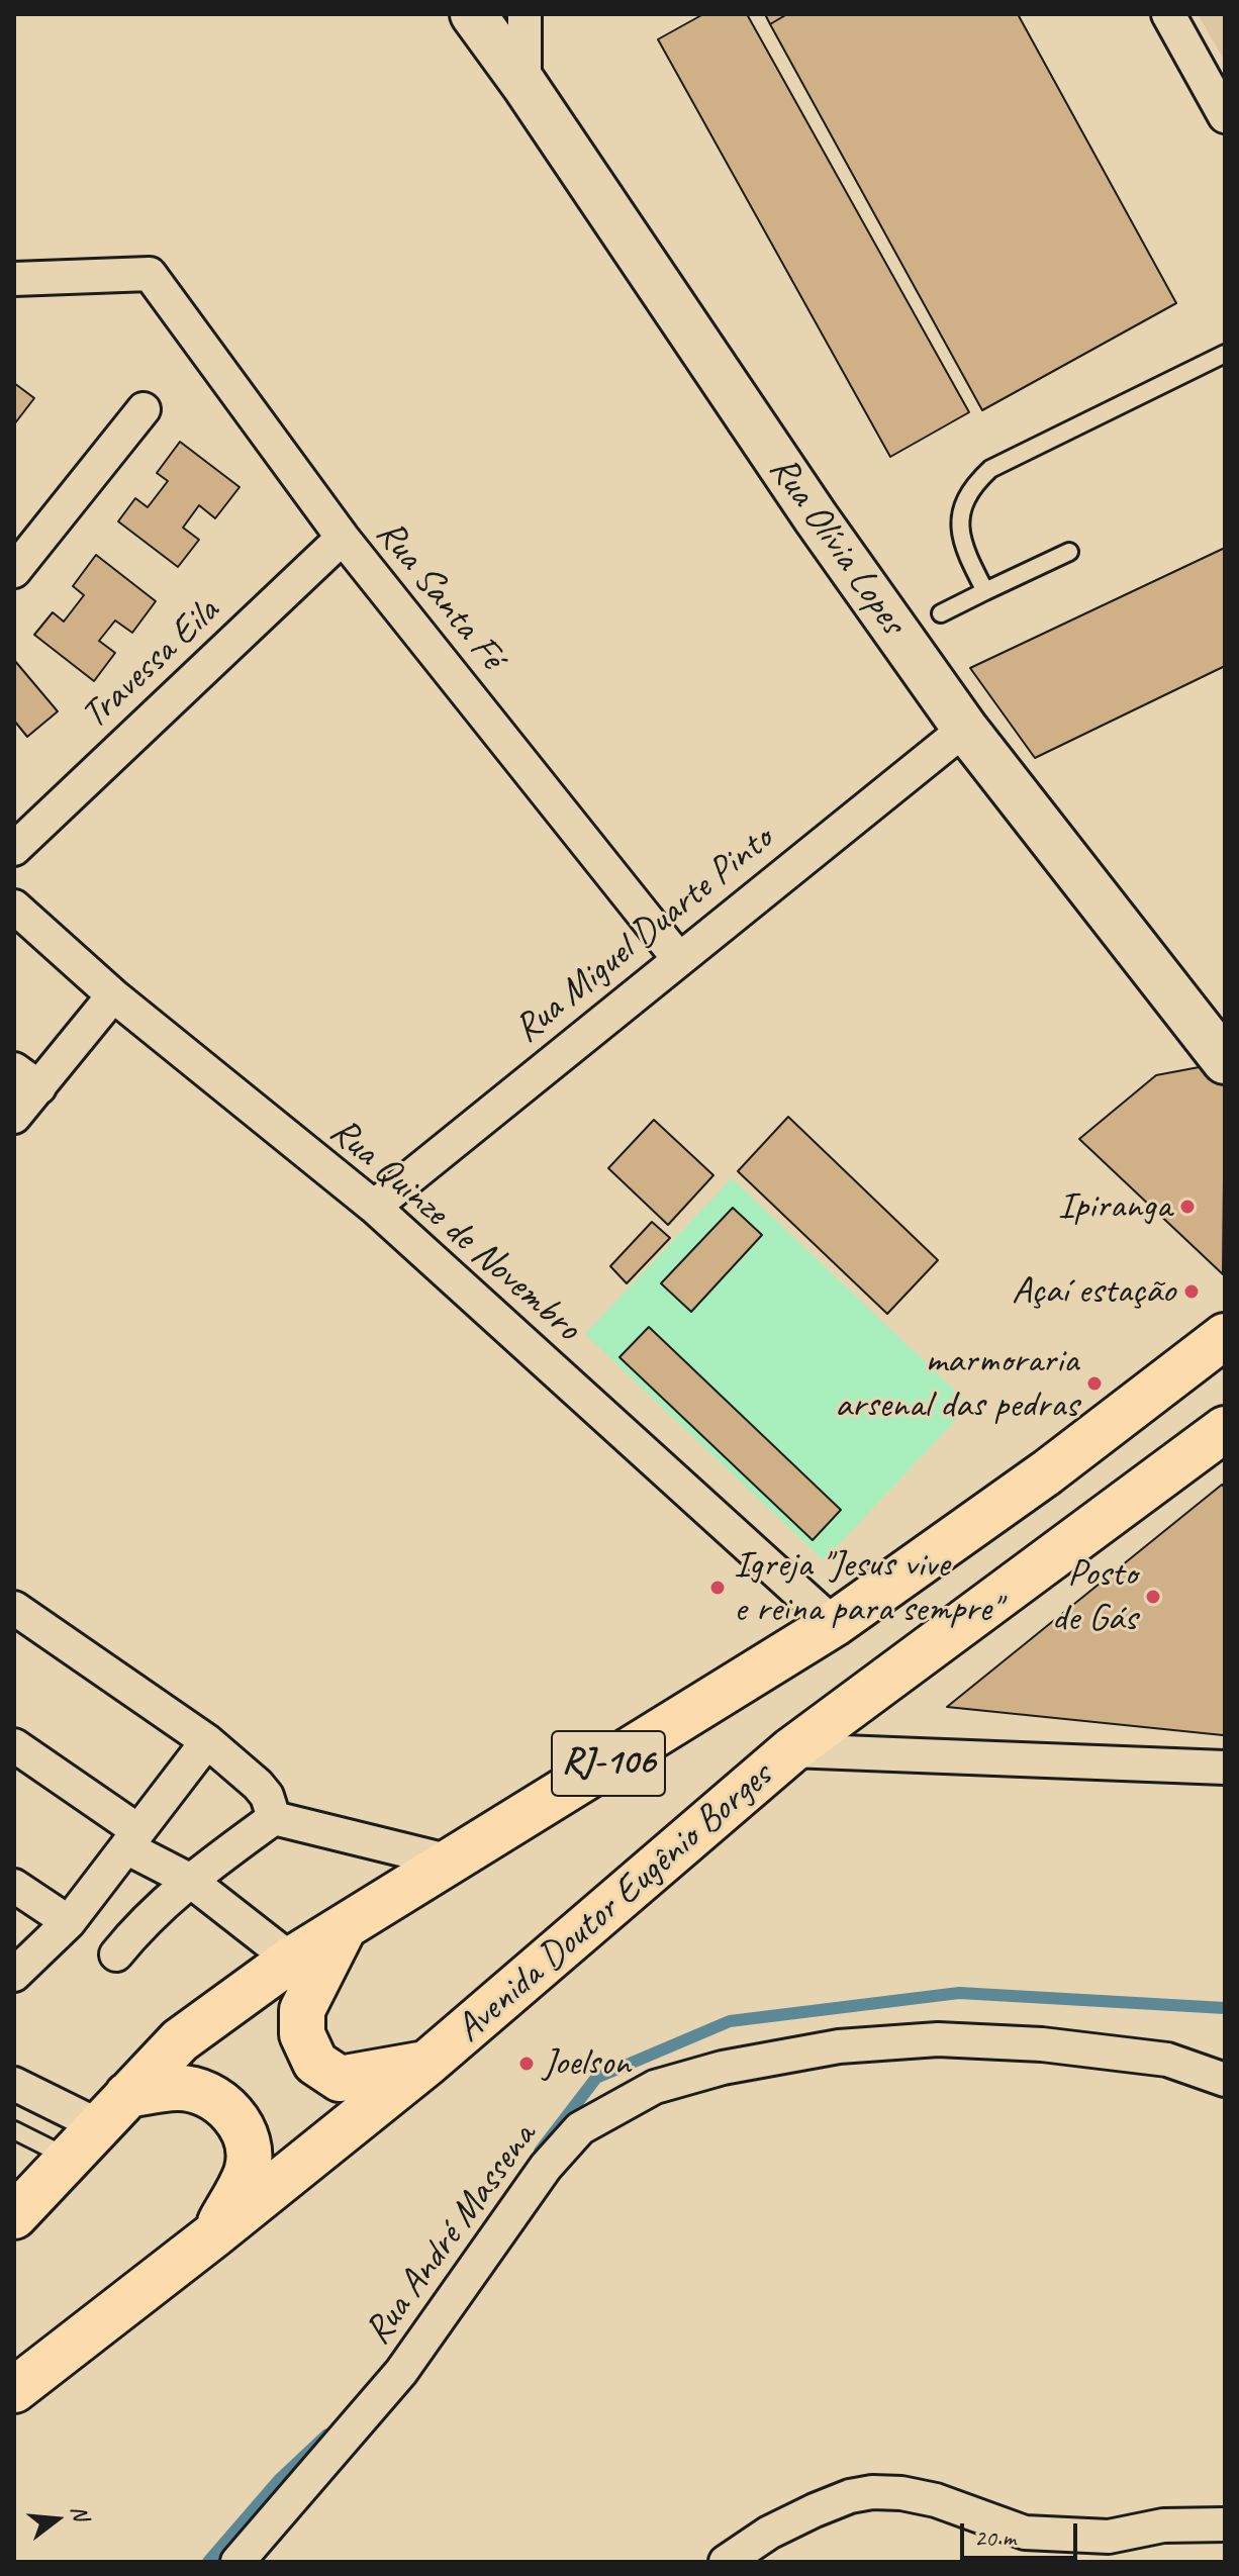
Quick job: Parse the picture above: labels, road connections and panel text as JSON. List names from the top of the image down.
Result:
{
  "streets": {
    "highway": ["RJ-106", "Avenida Doutor Eugênio Borges"],
    "street": [
      "Rua Olívia Lopes",
      "Rua Santa Fé",
      "Travessa Eila",
      "Rua Miguel Duarte Pinto",
      "Rua Quinze de Novembro",
      "Rua André Massena"
    ]
  },
  "crossings": [
    ["Rua Olívia Lopes", "Rua Miguel Duarte Pinto"],
    ["Rua Santa Fé", "Travessa Eila"],
    ["Rua Santa Fé", "Rua Miguel Duarte Pinto"],
    ["Rua Miguel Duarte Pinto", "Rua Quinze de Novembro"],
    ["Rua Quinze de Novembro", "RJ-106"]
  ],
  "places": [
    "Ipiranga",
    "Açaí estação",
    "marmoraria arsenal das pedras",
    "Igreja \"Jesus vive e reina para sempre\"",
    "Posto de Gás",
    "Joelson"
  ],
  "scale_bar": "20 m",
  "north": "right"
}
